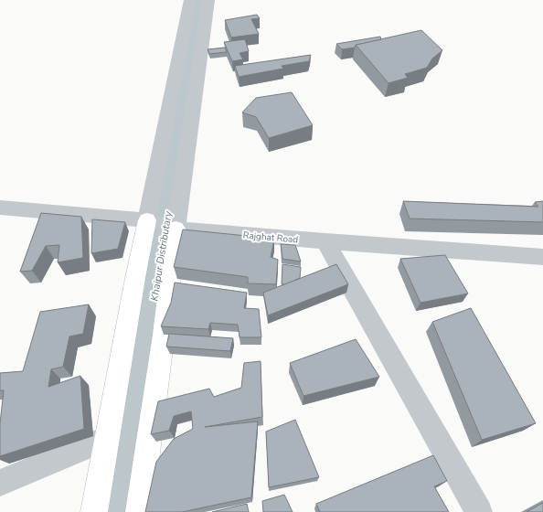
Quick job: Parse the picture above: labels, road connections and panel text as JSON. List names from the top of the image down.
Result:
{
  "streets": {
    "street": ["Rajghat Road"]
  },
  "water": ["Khaipur Distributary"]
}
